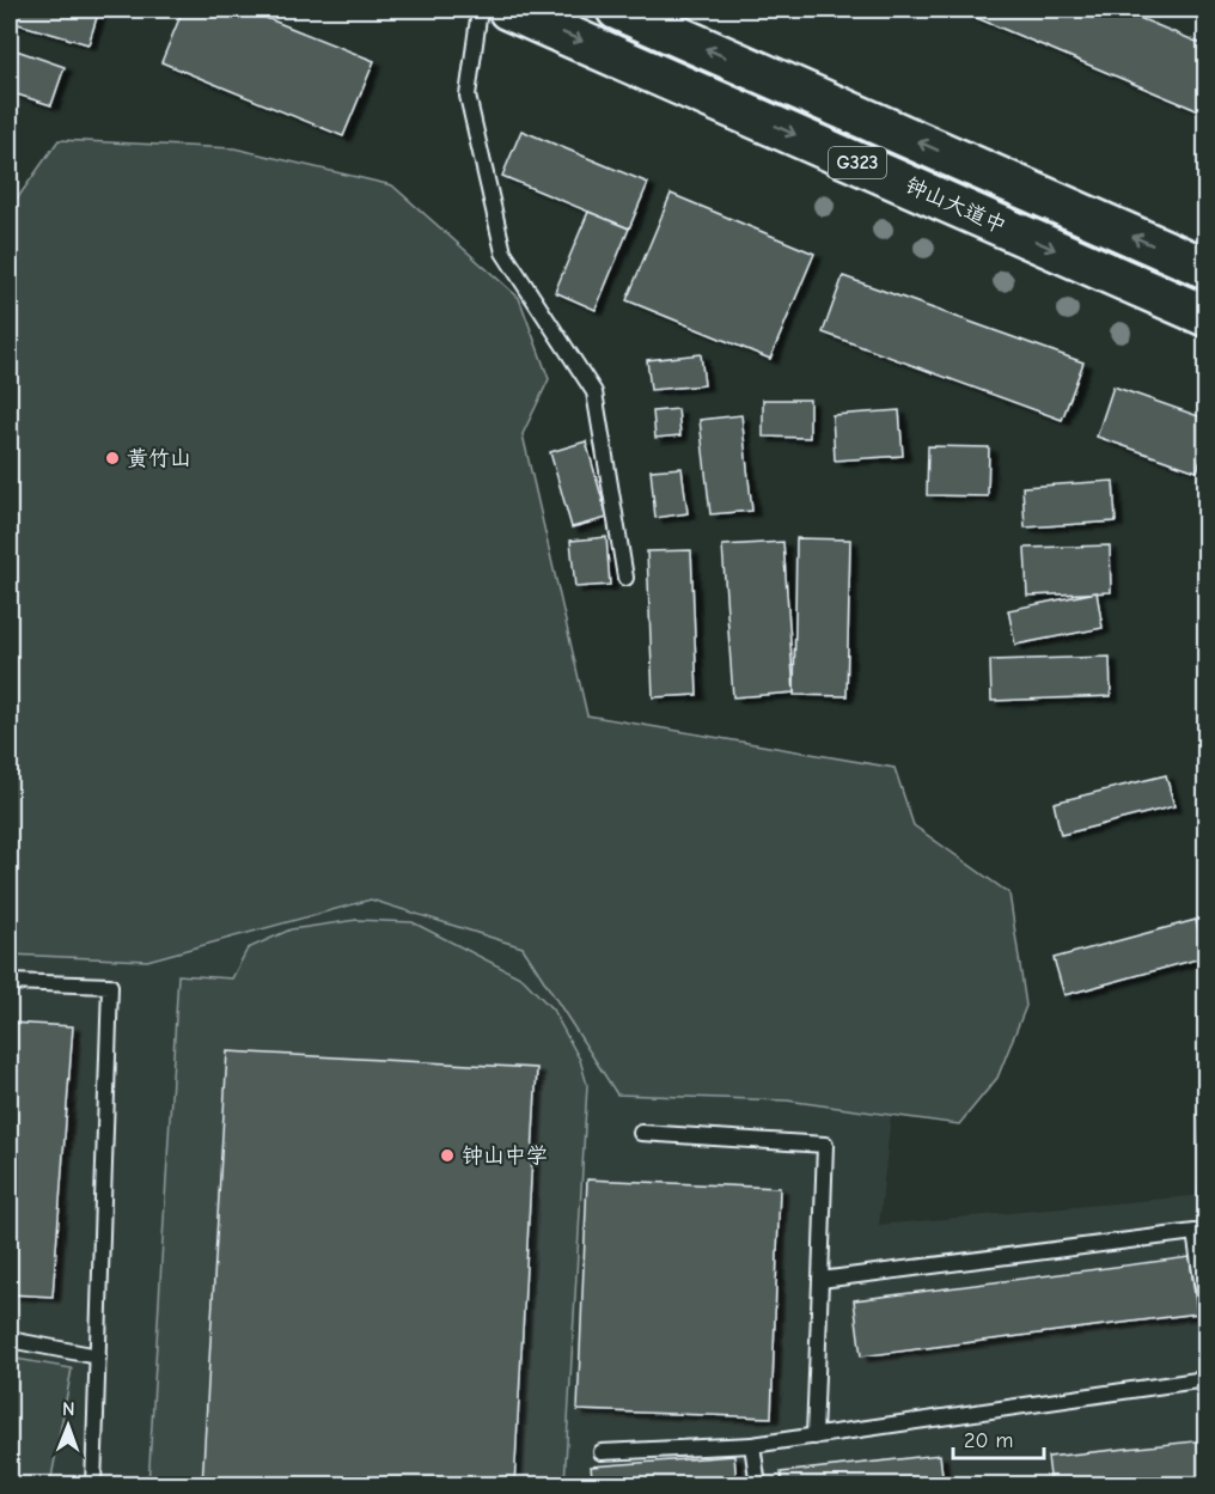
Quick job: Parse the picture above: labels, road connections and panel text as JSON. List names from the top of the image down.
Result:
{
  "streets": {
    "highway": ["G323", "钟山大道中"]
  },
  "places": ["黄竹山", "钟山中学"],
  "scale_bar": "20 m",
  "north": "top"
}
